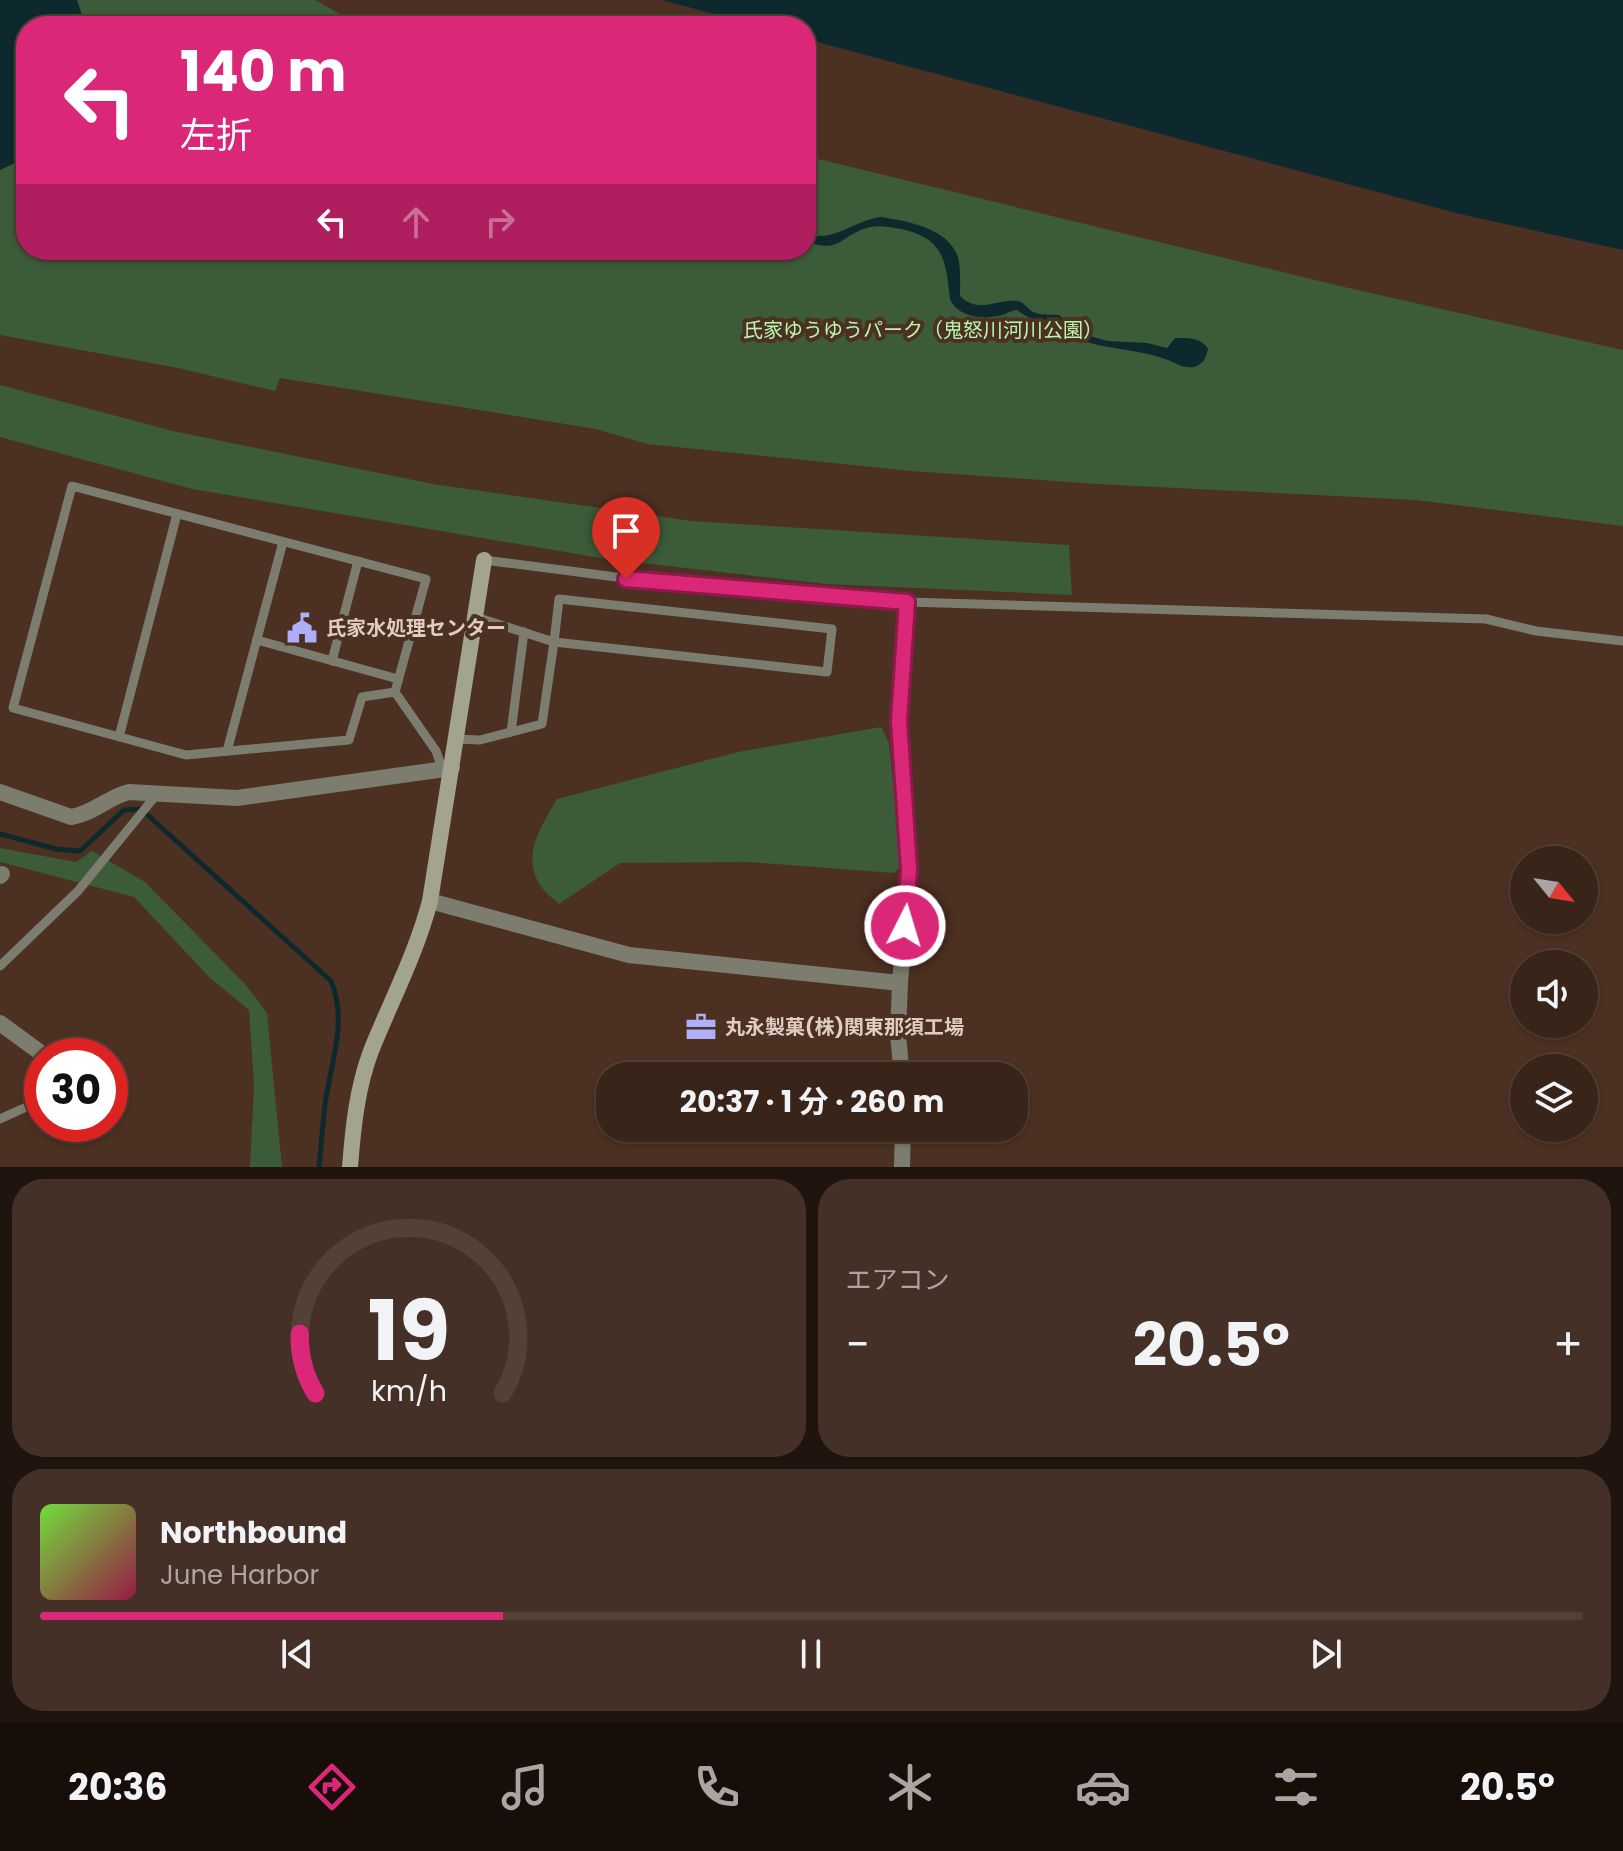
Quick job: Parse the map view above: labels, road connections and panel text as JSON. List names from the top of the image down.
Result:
{
  "parks": ["氏家ゆうゆうパーク（鬼怒川河川公園）"],
  "places": {
    "public building": ["氏家水処理センター"],
    "office": ["丸永製菓(株)関東那須工場"]
  },
  "north": "bottom right",
  "page": {
    "turn": ["140 m", "左折"],
    "limit": "30",
    "trip": "20:37 · 1 分 · 260 m",
    "tile": "エアコン",
    "heat": ["−", "20.5°", "+"],
    "song": ["Northbound", "June Harbor"],
    "tabs": ["20:36", "20.5°"],
    "gauge": ["19", "km/h"]
  }
}
